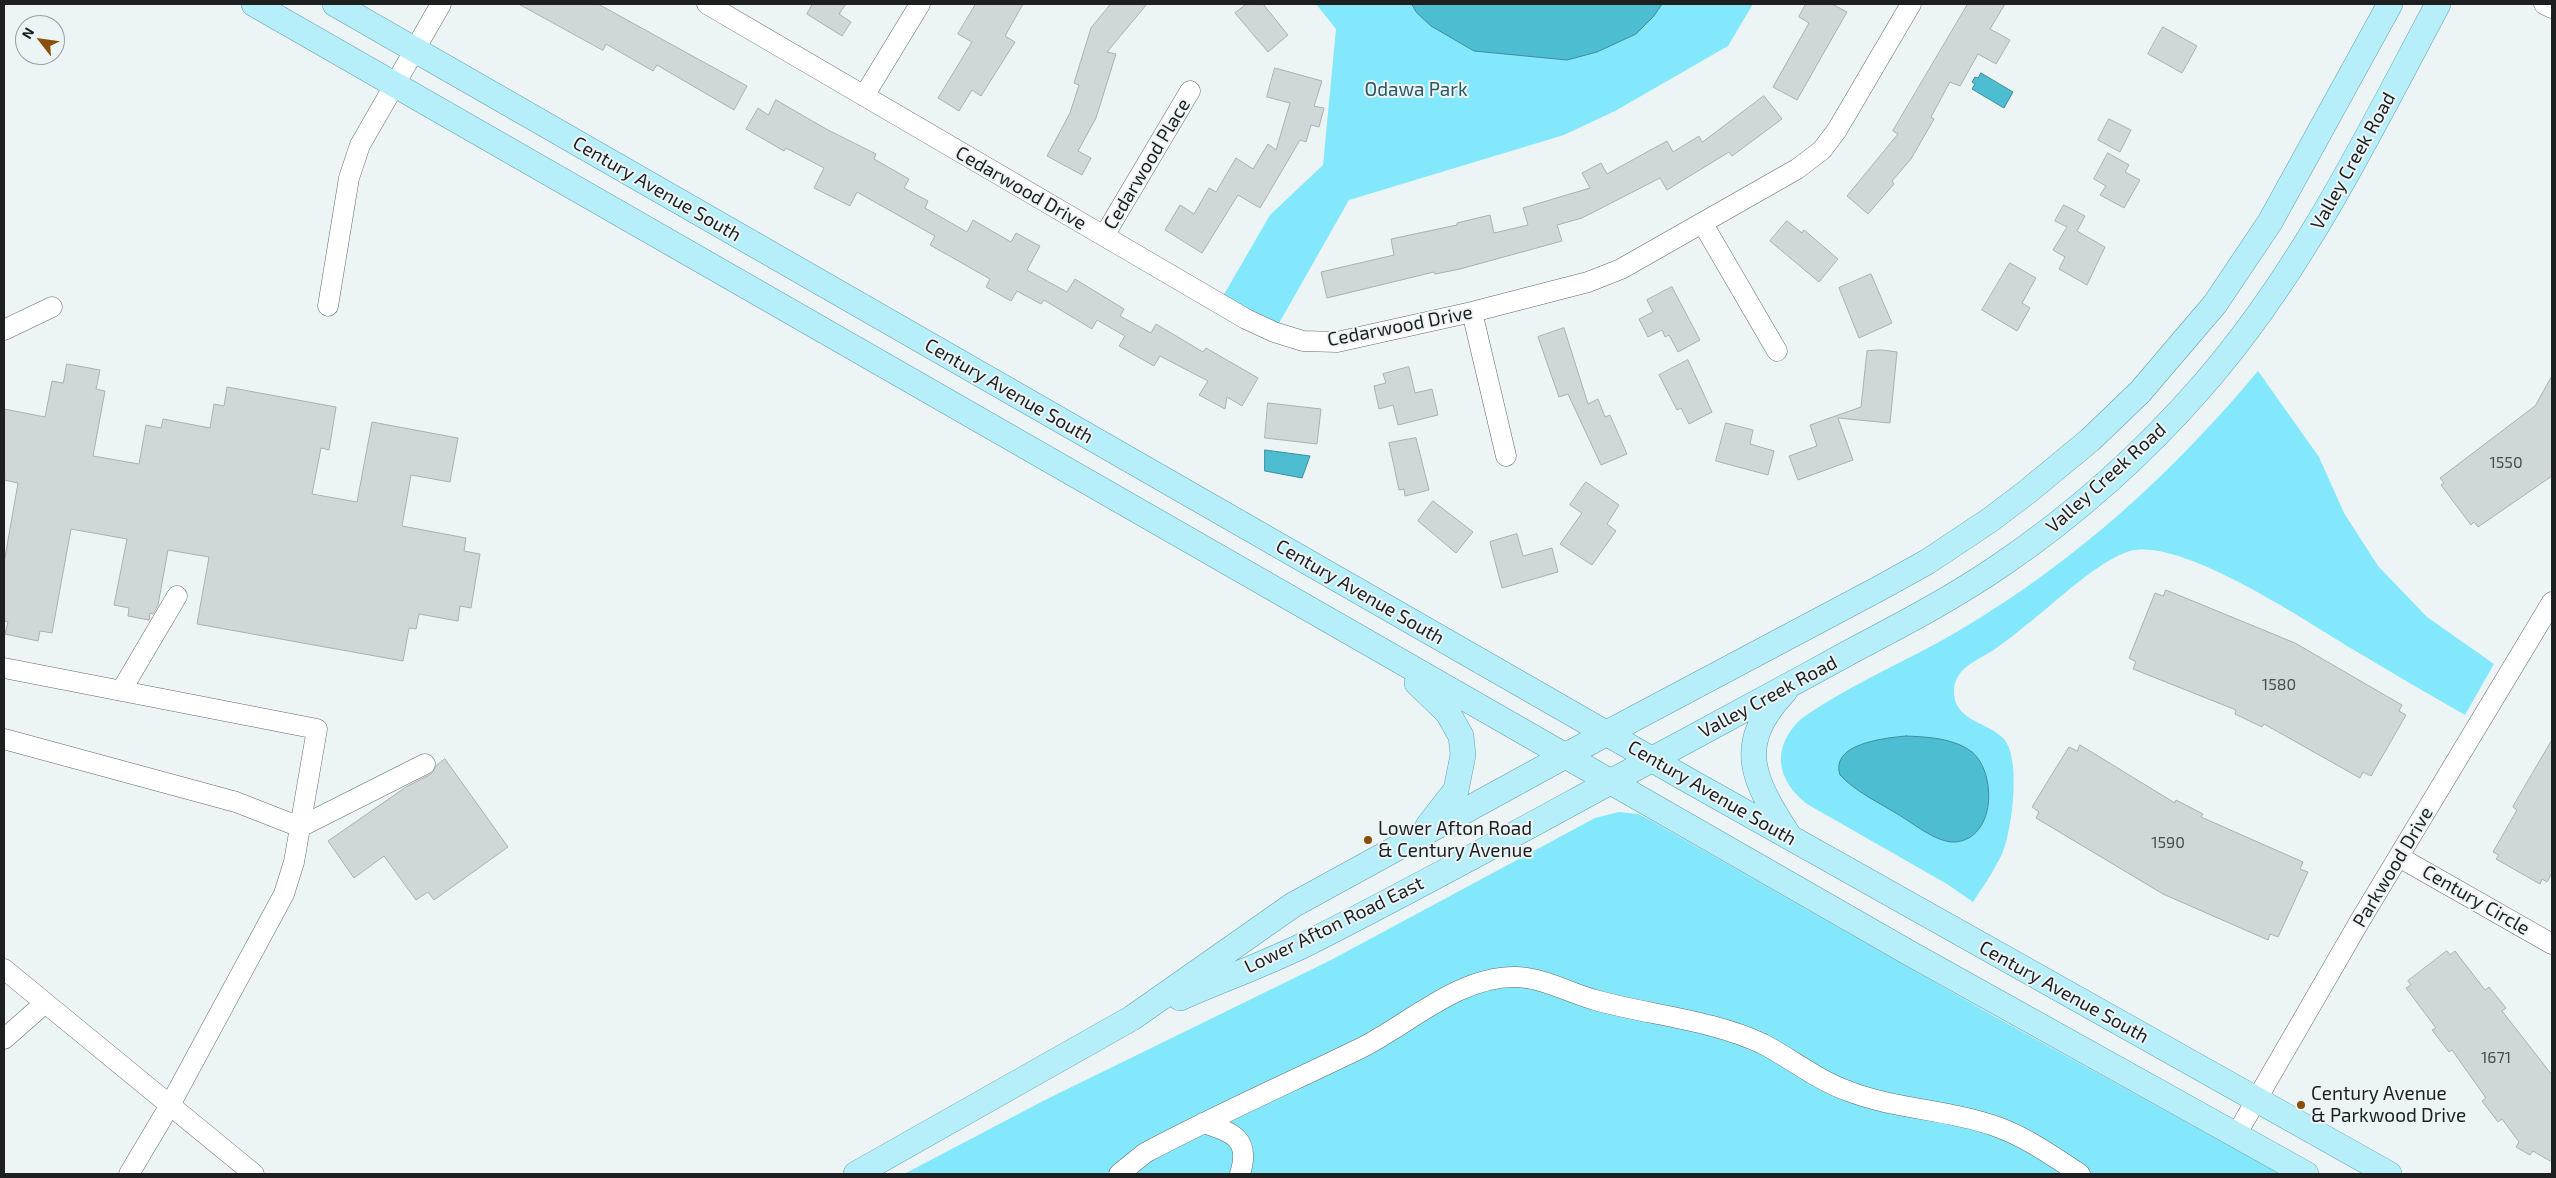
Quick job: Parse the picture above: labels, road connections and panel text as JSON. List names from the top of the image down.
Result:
{
  "streets": {
    "main road": ["Valley Creek Road", "Century Avenue South", "Lower Afton Road East"],
    "street": [
      "Cedarwood Place",
      "Cedarwood Drive",
      "Parkwood Drive",
      "Century Circle"
    ]
  },
  "crossings": [
    ["Valley Creek Road", "Century Avenue South"],
    ["Valley Creek Road", "Lower Afton Road East"],
    ["Cedarwood Place", "Cedarwood Drive"],
    ["Century Avenue South", "Parkwood Drive"],
    ["Parkwood Drive", "Century Circle"]
  ],
  "parks": ["Odawa Park"],
  "places": ["Lower Afton Road & Century Avenue", "Century Avenue & Parkwood Drive"],
  "house_numbers": [
    "1550",
    "1580",
    "1590",
    "1671"
  ],
  "north": "top left"
}
